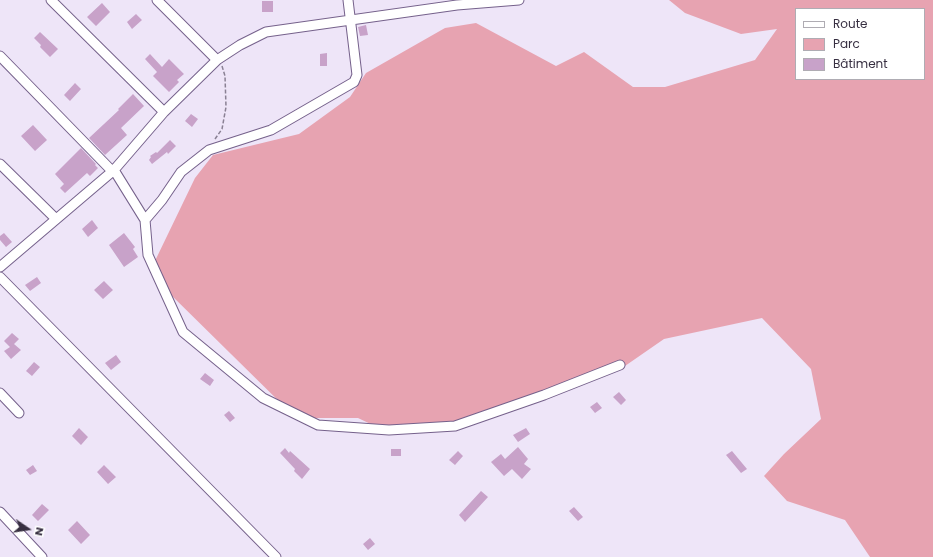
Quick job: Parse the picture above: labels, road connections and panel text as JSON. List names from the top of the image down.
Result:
{
  "legend": ["Route", "Parc", "Bâtiment"],
  "north": "right"
}
